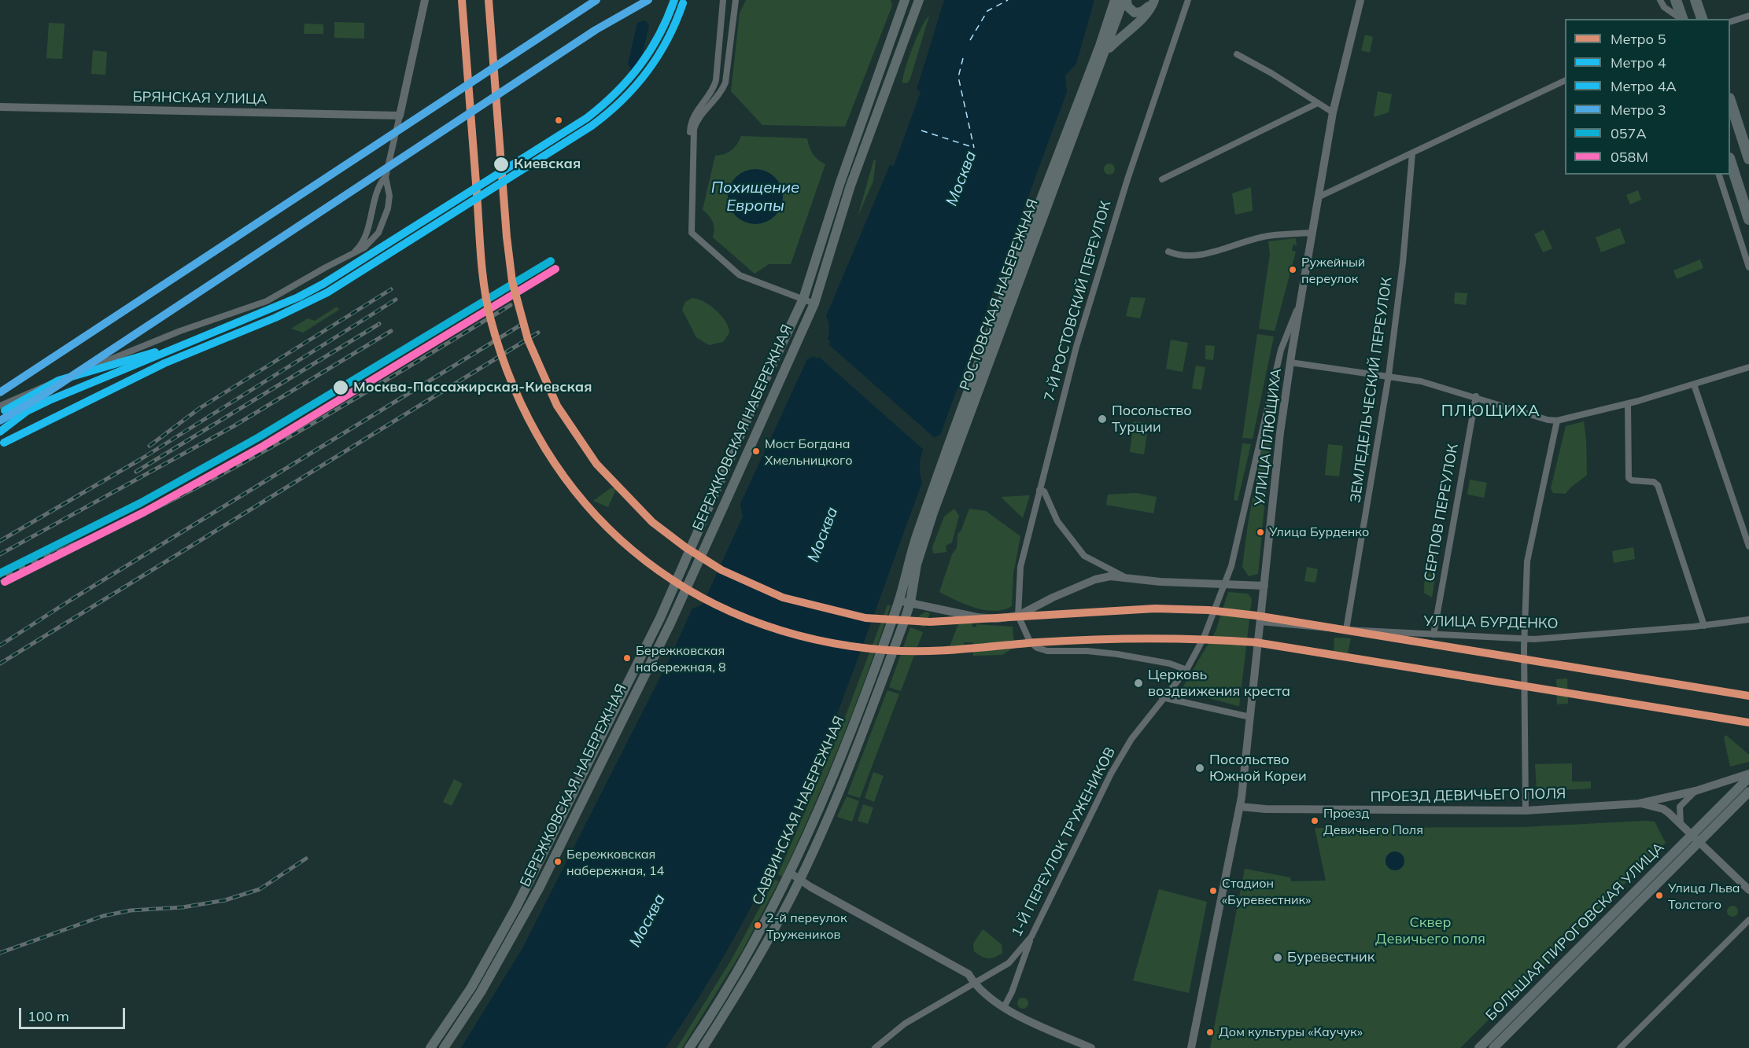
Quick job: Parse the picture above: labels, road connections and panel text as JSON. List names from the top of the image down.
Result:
{
  "streets": {
    "main road": [
      "РОСТОВСКАЯ НАБЕРЕЖНАЯ",
      "БЕРЕЖКОВСКАЯ НАБЕРЕЖНАЯ",
      "САВВИНСКАЯ НАБЕРЕЖНАЯ",
      "БОЛЬШАЯ ПИРОГОВСКАЯ УЛИЦА"
    ],
    "street": [
      "БРЯНСКАЯ УЛИЦА",
      "7-Й РОСТОВСКИЙ ПЕРЕУЛОК",
      "ЗЕМЛЕДЕЛЬЧЕСКИЙ ПЕРЕУЛОК",
      "УЛИЦА ПЛЮЩИХА",
      "СЕРПОВ ПЕРЕУЛОК",
      "УЛИЦА БУРДЕНКО",
      "ПРОЕЗД ДЕВИЧЬЕГО ПОЛЯ",
      "1-Й ПЕРЕУЛОК ТРУЖЕНИКОВ"
    ]
  },
  "crossings": [
    ["РОСТОВСКАЯ НАБЕРЕЖНАЯ", "САВВИНСКАЯ НАБЕРЕЖНАЯ"],
    ["ЗЕМЛЕДЕЛЬЧЕСКИЙ ПЕРЕУЛОК", "УЛИЦА БУРДЕНКО"],
    ["УЛИЦА ПЛЮЩИХА", "УЛИЦА БУРДЕНКО"],
    ["УЛИЦА ПЛЮЩИХА", "ПРОЕЗД ДЕВИЧЬЕГО ПОЛЯ"],
    ["УЛИЦА ПЛЮЩИХА", "1-Й ПЕРЕУЛОК ТРУЖЕНИКОВ"],
    ["СЕРПОВ ПЕРЕУЛОК", "УЛИЦА БУРДЕНКО"]
  ],
  "districts": ["ПЛЮЩИХА"],
  "water": ["Москва", "Похищение Европы"],
  "parks": ["Сквер Девичьего поля"],
  "places": [
    "Киевская",
    "Ружейный переулок",
    "Москва-Пассажирская-Киевская",
    "Посольство Турции",
    "Мост Богдана Хмельницкого",
    "Улица Бурденко",
    "Бережковская набережная, 8",
    "Церковь воздвижения креста",
    "Посольство Южной Кореи",
    "Проезд Девичьего Поля",
    "Бережковская набережная, 14",
    "Стадион «Буревестник»",
    "Улица Льва Толстого",
    "2-й переулок Тружеников",
    "Буревестник",
    "Дом культуры «Каучук»"
  ],
  "lines": [
    "metro line 5",
    "metro line 4",
    "metro line 3",
    "metro line 4А",
    "transit line 057А",
    "transit line 058М"
  ],
  "legend": [
    "Метро 5",
    "Метро 4",
    "Метро 4А",
    "Метро 3",
    "057А",
    "058М"
  ],
  "scale_bar": "100 m"
}
